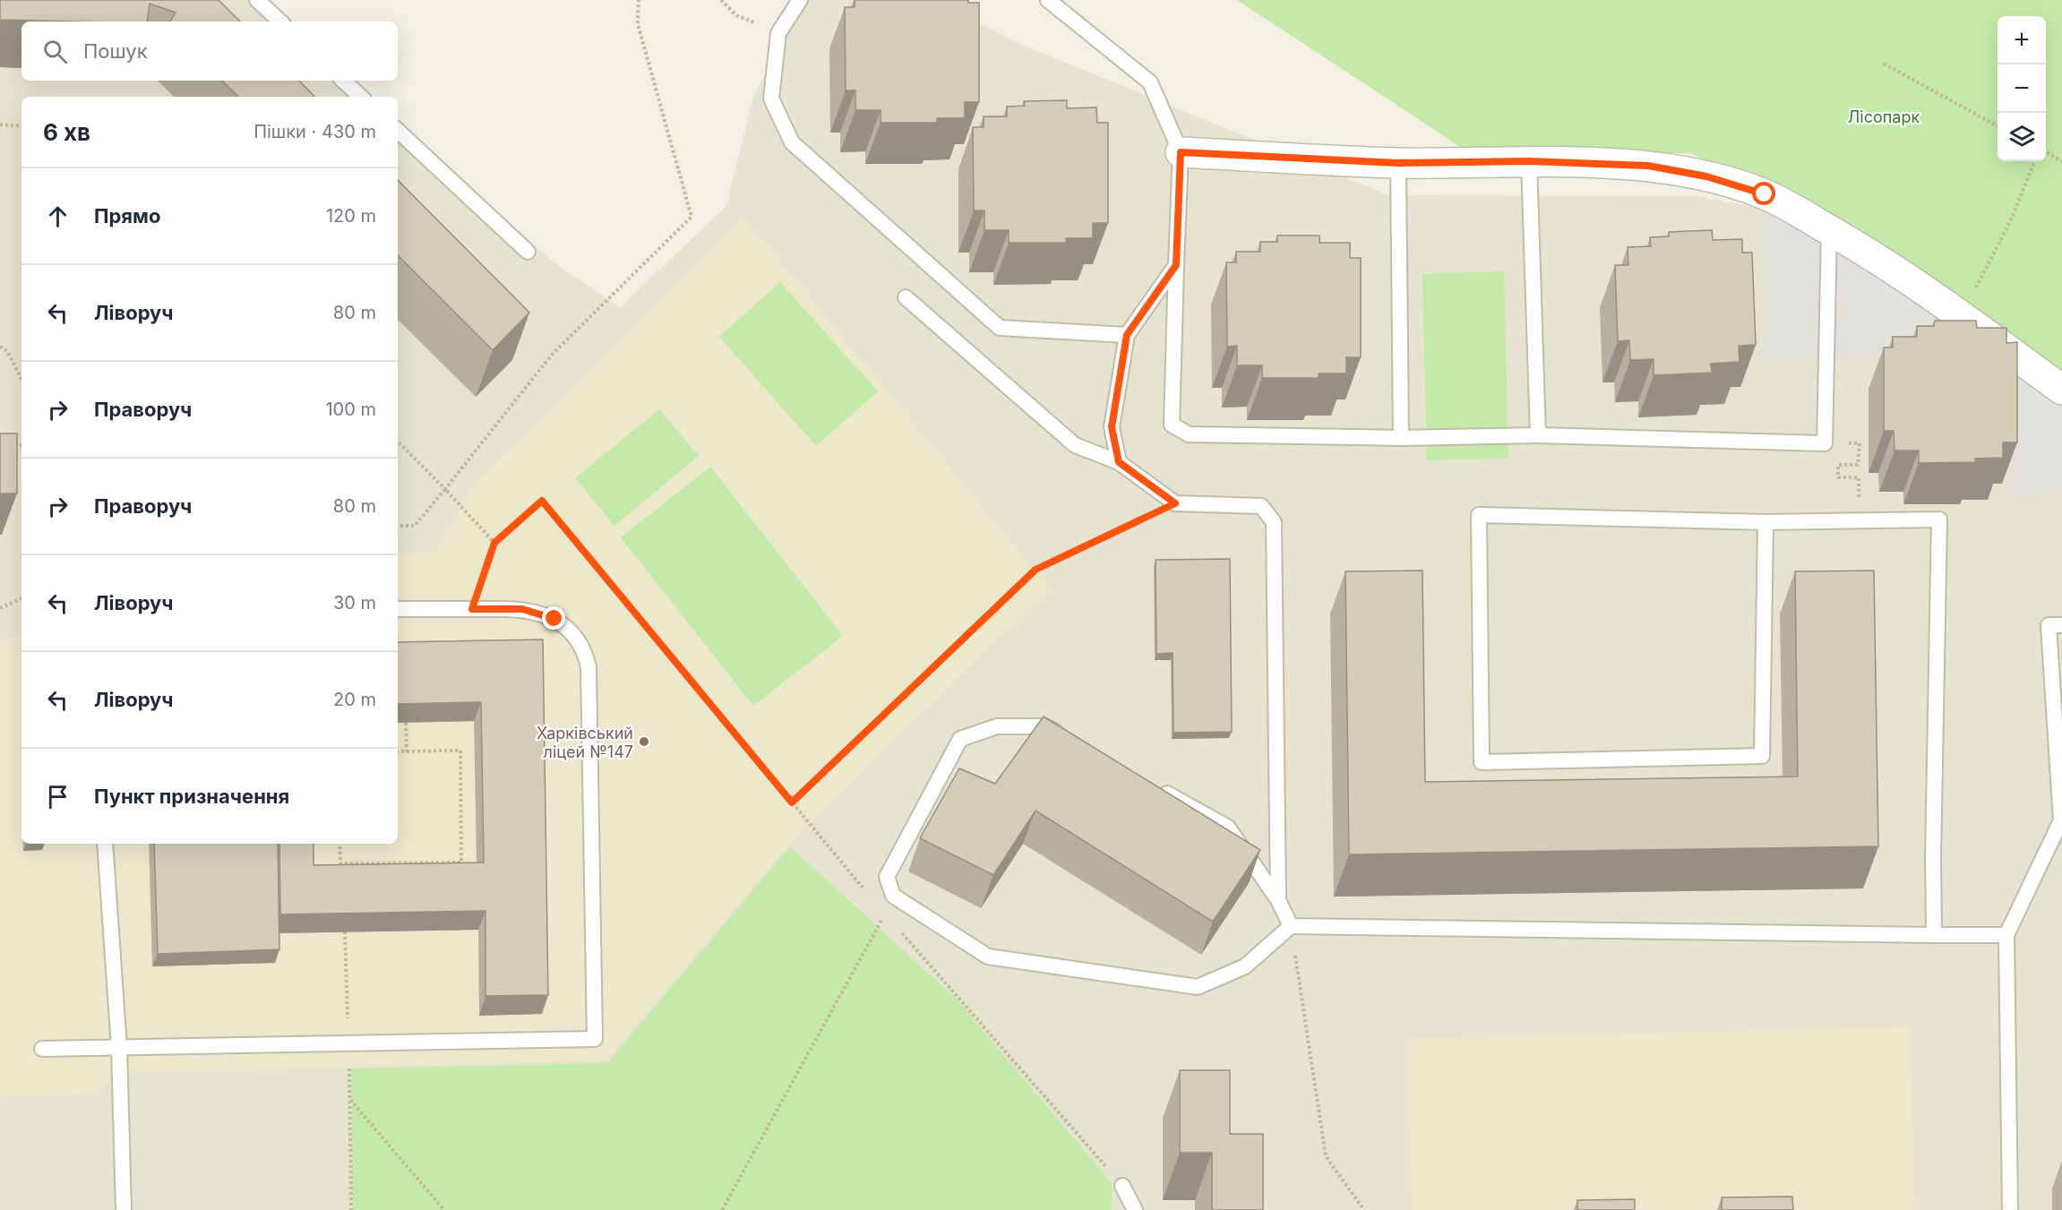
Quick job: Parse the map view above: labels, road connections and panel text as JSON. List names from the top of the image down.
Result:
{
  "parks": ["Лісопарк"],
  "places": ["Харківський ліцей №147"],
  "page": {
    "map_buttons": ["+", "−"],
    "search": "Пошук",
    "heading": ["6 хв", "Пішки · 430 m"],
    "list": [
      ["Прямо", "120 m"],
      ["Ліворуч", "80 m"],
      ["Праворуч", "100 m"],
      ["Праворуч", "80 m"],
      ["Ліворуч", "30 m"],
      ["Ліворуч", "20 m"],
      "Пункт призначення"
    ]
  }
}
